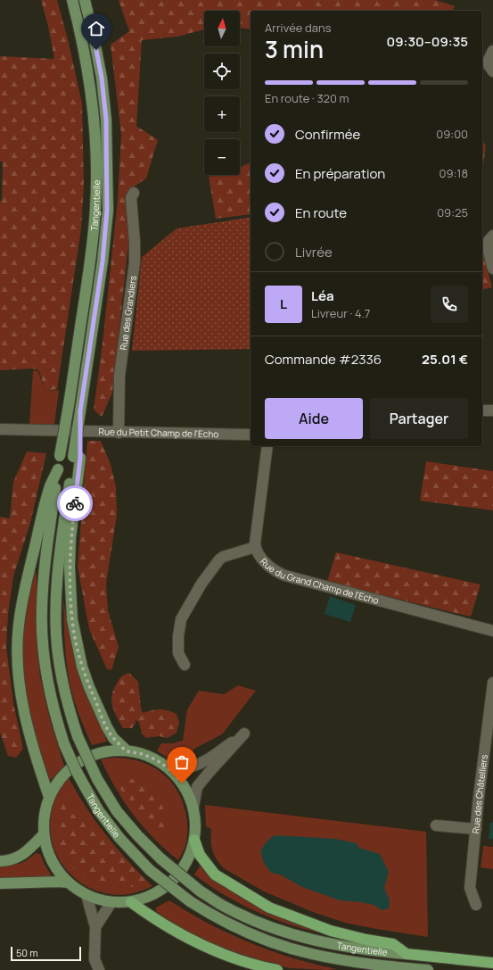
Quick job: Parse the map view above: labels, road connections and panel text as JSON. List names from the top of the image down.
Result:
{
  "streets": {
    "highway": ["Tangentielle"],
    "street": [
      "Rue des Grandiers",
      "Rue du Petit Champ de l'Echo",
      "Rue du Grand Champ de l'Echo",
      "Rue des Châtelliers"
    ]
  },
  "crossings": [
    ["Rue des Grandiers", "Rue du Petit Champ de l'Echo"]
  ],
  "scale_bar": "50 m",
  "north": "top",
  "page": {
    "map_buttons": ["+", "−"],
    "heading": ["3 min", "Arrivée dans", "09:30–09:35"],
    "panel": [
      "Léa",
      "Livreur · 4.7",
      "Commande #2336",
      "25.01 €"
    ],
    "bar": "En route · 320 m",
    "list": [
      ["Confirmée", "09:00"],
      ["En préparation", "09:18"],
      ["En route", "09:25"],
      "Livrée"
    ],
    "round": "L",
    "buttons": ["Aide", "Partager"],
    "scale": "50 m"
  }
}
